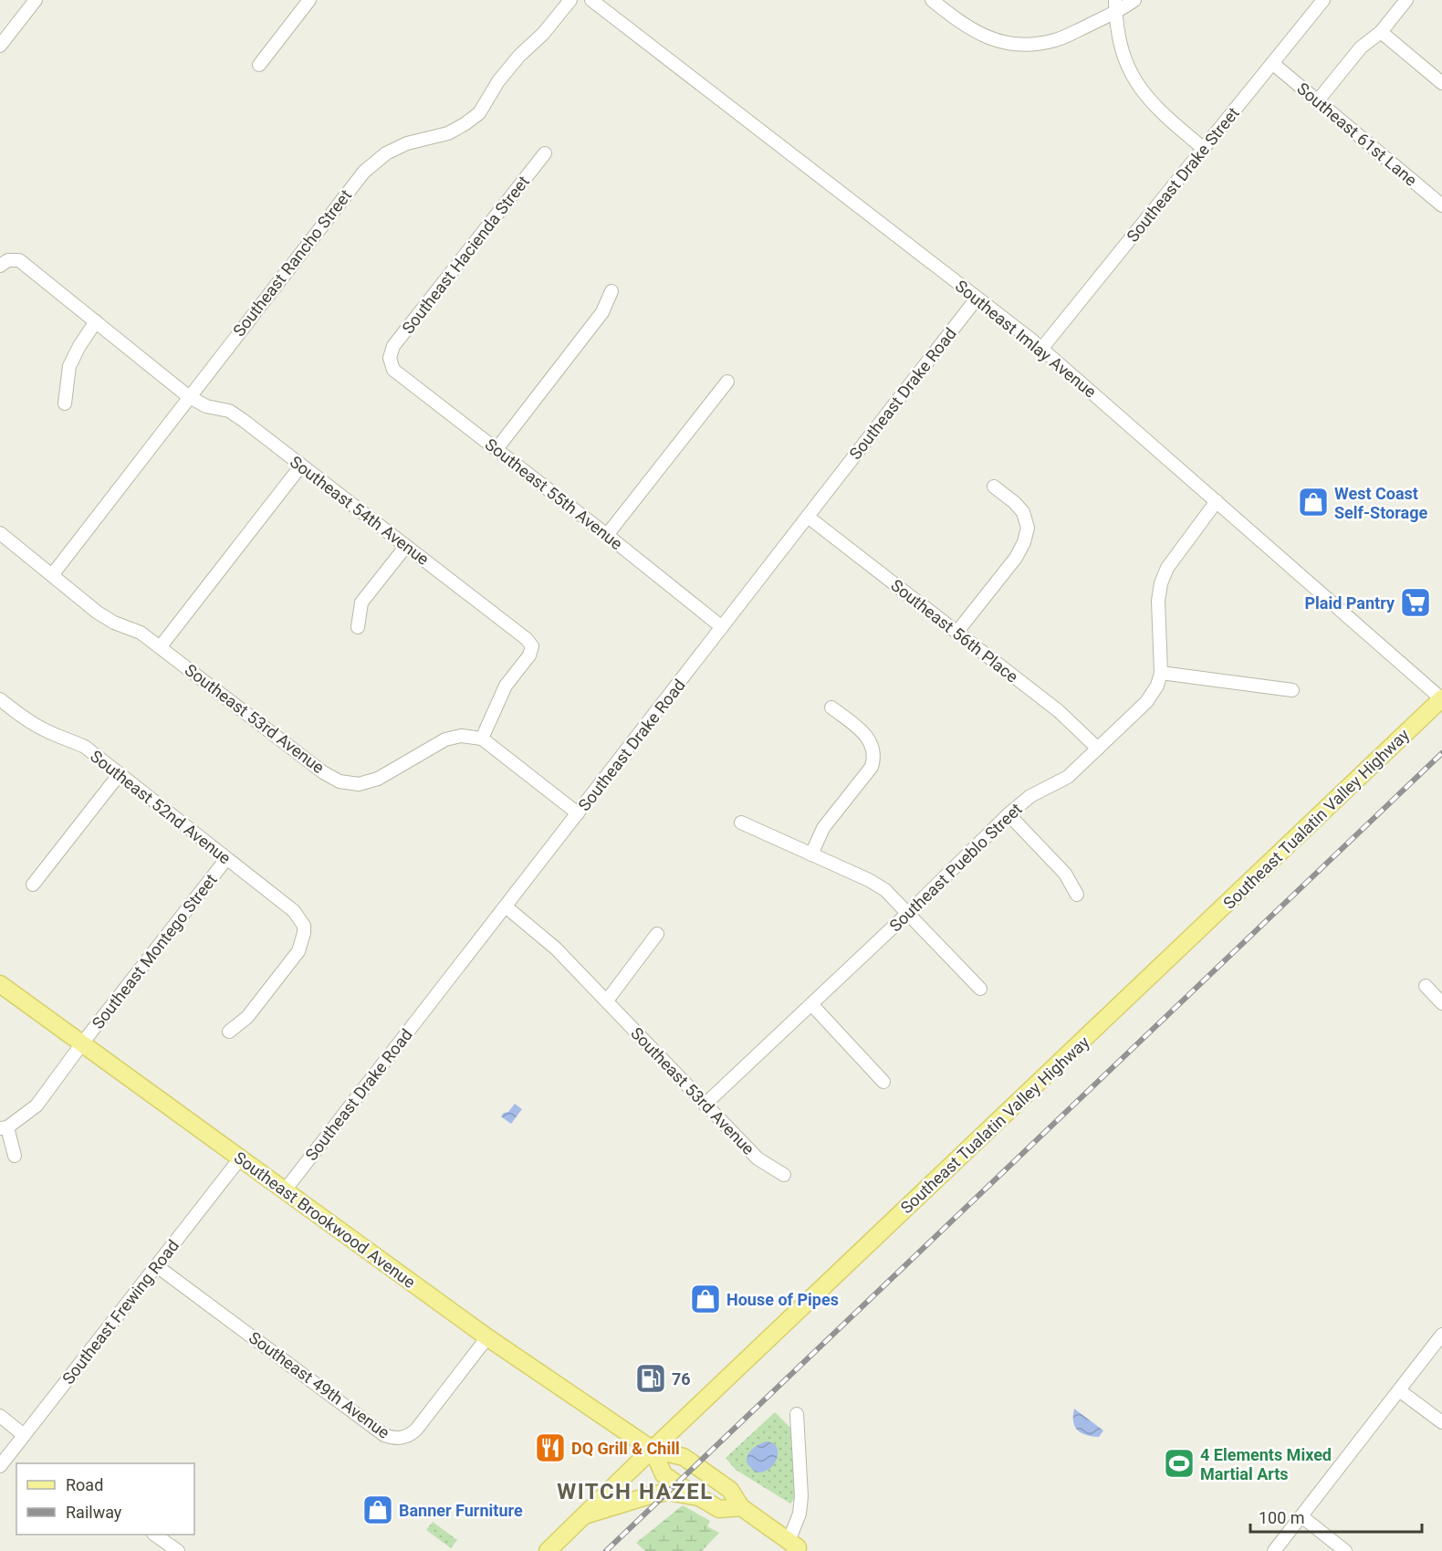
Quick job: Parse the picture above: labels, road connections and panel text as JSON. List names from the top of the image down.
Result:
{
  "streets": {
    "main road": ["Southeast Tualatin Valley Highway", "Southeast Brookwood Avenue"],
    "street": [
      "Southeast 61st Lane",
      "Southeast Drake Street",
      "Southeast Hacienda Street",
      "Southeast Rancho Street",
      "Southeast Imlay Avenue",
      "Southeast Drake Road",
      "Southeast 55th Avenue",
      "Southeast 54th Avenue",
      "Southeast 56th Place",
      "Southeast 53rd Avenue",
      "Southeast 52nd Avenue",
      "Southeast Pueblo Street",
      "Southeast Montego Street",
      "Southeast Frewing Road",
      "Southeast 49th Avenue"
    ]
  },
  "crossings": [
    ["Southeast 61st Lane", "Southeast Drake Street"],
    ["Southeast Drake Street", "Southeast Imlay Avenue"],
    ["Southeast Hacienda Street", "Southeast 55th Avenue"],
    ["Southeast Rancho Street", "Southeast 54th Avenue"],
    ["Southeast Rancho Street", "Southeast 53rd Avenue"],
    ["Southeast Imlay Avenue", "Southeast Drake Road"],
    ["Southeast Imlay Avenue", "Southeast Tualatin Valley Highway"],
    ["Southeast Imlay Avenue", "Southeast Pueblo Street"],
    ["Southeast Drake Road", "Southeast 55th Avenue"],
    ["Southeast Drake Road", "Southeast 56th Place"],
    ["Southeast Drake Road", "Southeast 53rd Avenue"],
    ["Southeast Drake Road", "Southeast Brookwood Avenue"],
    ["Southeast 54th Avenue", "Southeast 53rd Avenue"],
    ["Southeast 56th Place", "Southeast Pueblo Street"],
    ["Southeast 53rd Avenue", "Southeast Pueblo Street"],
    ["Southeast 52nd Avenue", "Southeast Montego Street"],
    ["Southeast Tualatin Valley Highway", "Southeast Brookwood Avenue"],
    ["Southeast Montego Street", "Southeast Brookwood Avenue"],
    ["Southeast Brookwood Avenue", "Southeast Frewing Road"],
    ["Southeast Brookwood Avenue", "Southeast 49th Avenue"],
    ["Southeast Frewing Road", "Southeast 49th Avenue"]
  ],
  "districts": ["WITCH HAZEL"],
  "places": {
    "shop": ["West Coast Self-Storage", "House of Pipes", "Banner Furniture"],
    "supermarket": ["Plaid Pantry"],
    "fuel station": ["76"],
    "restaurant": ["DQ Grill & Chill"],
    "sports": ["4 Elements Mixed Martial Arts"]
  },
  "legend": ["Road", "Railway"],
  "scale_bar": "100 m"
}
